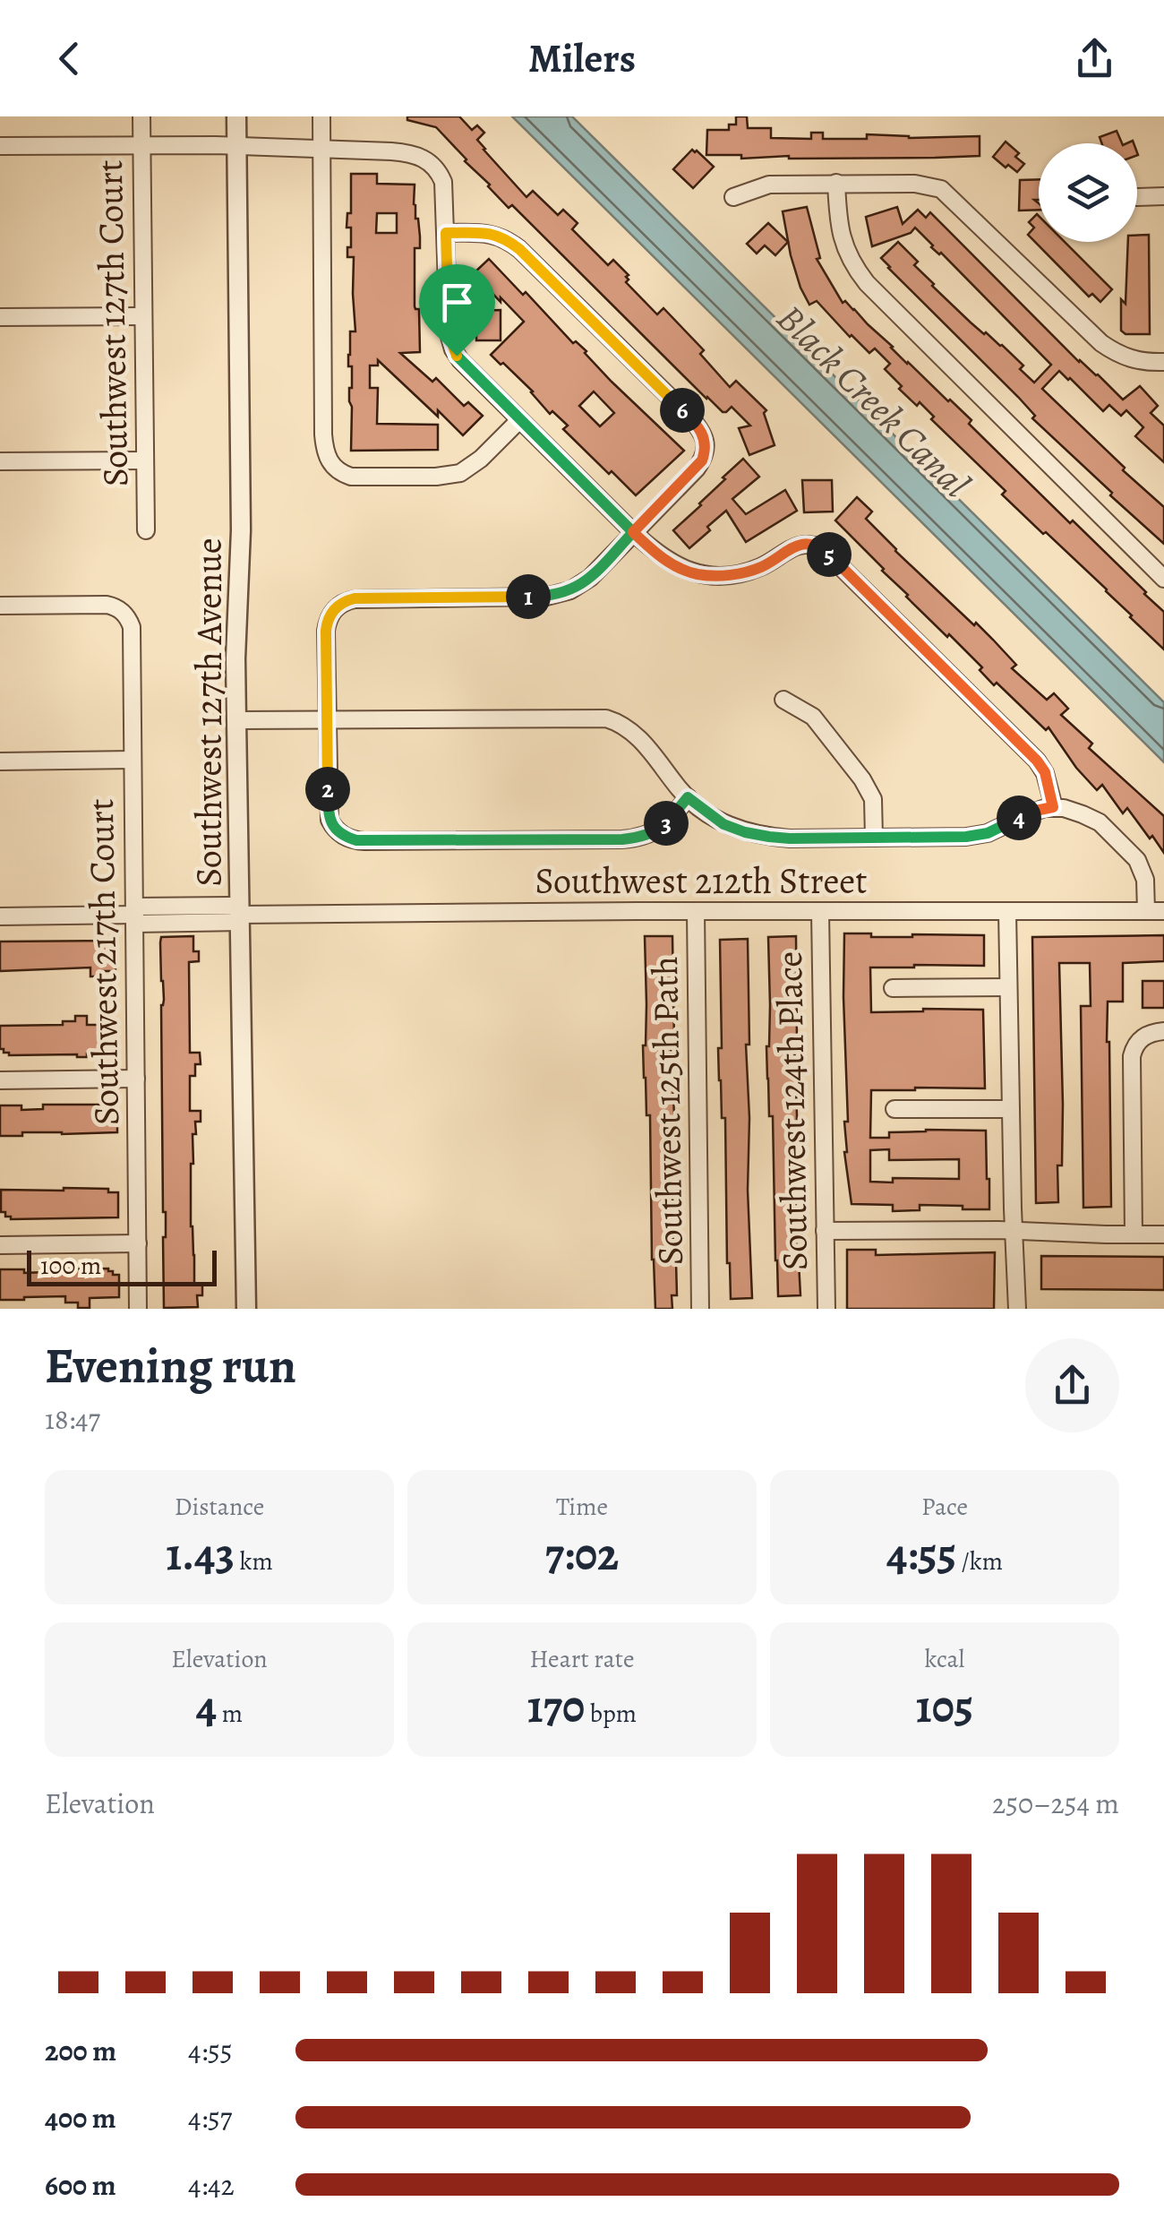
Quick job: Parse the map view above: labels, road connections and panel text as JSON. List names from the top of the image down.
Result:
{
  "streets": {
    "street": [
      "Southwest 127th Court",
      "Southwest 127th Avenue",
      "Southwest 212th Street",
      "Southwest 217th Court",
      "Southwest 125th Path",
      "Southwest 124th Place"
    ]
  },
  "crossings": [
    ["Southwest 127th Avenue", "Southwest 212th Street"],
    ["Southwest 212th Street", "Southwest 217th Court"],
    ["Southwest 212th Street", "Southwest 125th Path"],
    ["Southwest 212th Street", "Southwest 124th Place"]
  ],
  "water": ["Black Creek Canal"],
  "scale_bar": "100 m",
  "page": {
    "header": "Milers",
    "pins": [
      "6",
      "5",
      "1",
      "2",
      "4",
      "3"
    ],
    "scale": "100 m",
    "heading": ["Evening run", "18:47"],
    "stats": [
      ["Distance", "1.43 km"],
      ["Time", "7:02"],
      ["Pace", "4:55 /km"],
      ["Elevation", "4 m"],
      ["Heart rate", "170 bpm"],
      ["kcal", "105"]
    ],
    "chart": ["Elevation", "250–254 m"],
    "list": [
      {
        "name": "200 m",
        "note": "4:55"
      },
      {
        "name": "400 m",
        "note": "4:57"
      },
      {
        "name": "600 m",
        "note": "4:42"
      }
    ]
  }
}
